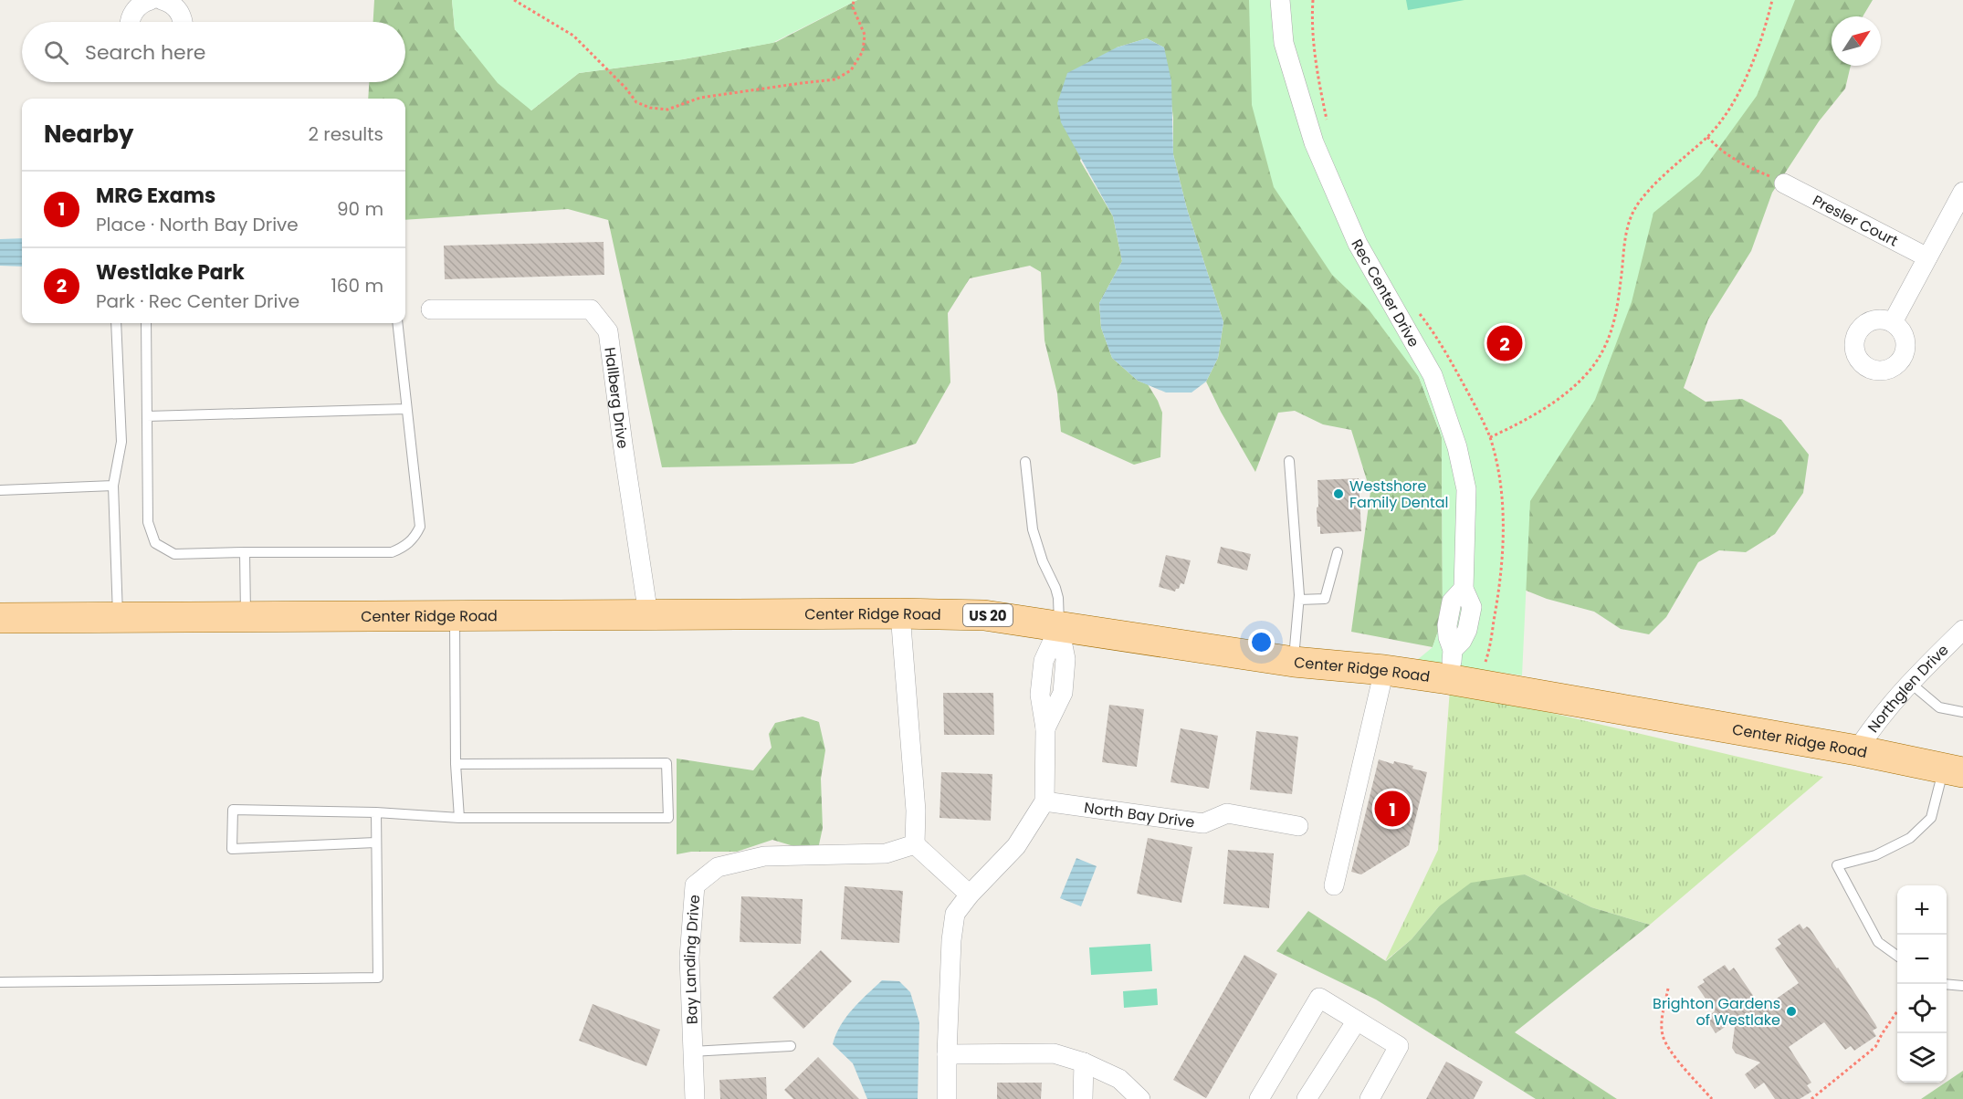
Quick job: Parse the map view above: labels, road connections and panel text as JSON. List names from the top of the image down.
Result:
{
  "streets": {
    "main road": ["Center Ridge Road", "US 20"],
    "street": [
      "Presler Court",
      "Rec Center Drive",
      "Hallberg Drive",
      "Northglen Drive",
      "North Bay Drive",
      "Bay Landing Drive"
    ]
  },
  "crossings": [
    ["Rec Center Drive", "Center Ridge Road"],
    ["Hallberg Drive", "Center Ridge Road"],
    ["Center Ridge Road", "Northglen Drive"]
  ],
  "places": ["Westshore Family Dental", "Brighton Gardens of Westlake"],
  "north": "top right",
  "page": {
    "search": "Search here",
    "heading": ["Nearby", "2 results"],
    "list": [
      {
        "mark": "1",
        "name": "MRG Exams",
        "note": "Place · North Bay Drive",
        "value": "90 m"
      },
      {
        "mark": "2",
        "name": "Westlake Park",
        "note": "Park · Rec Center Drive",
        "value": "160 m"
      }
    ],
    "pins": ["2", "1"],
    "map_buttons": ["+", "−"]
  }
}
